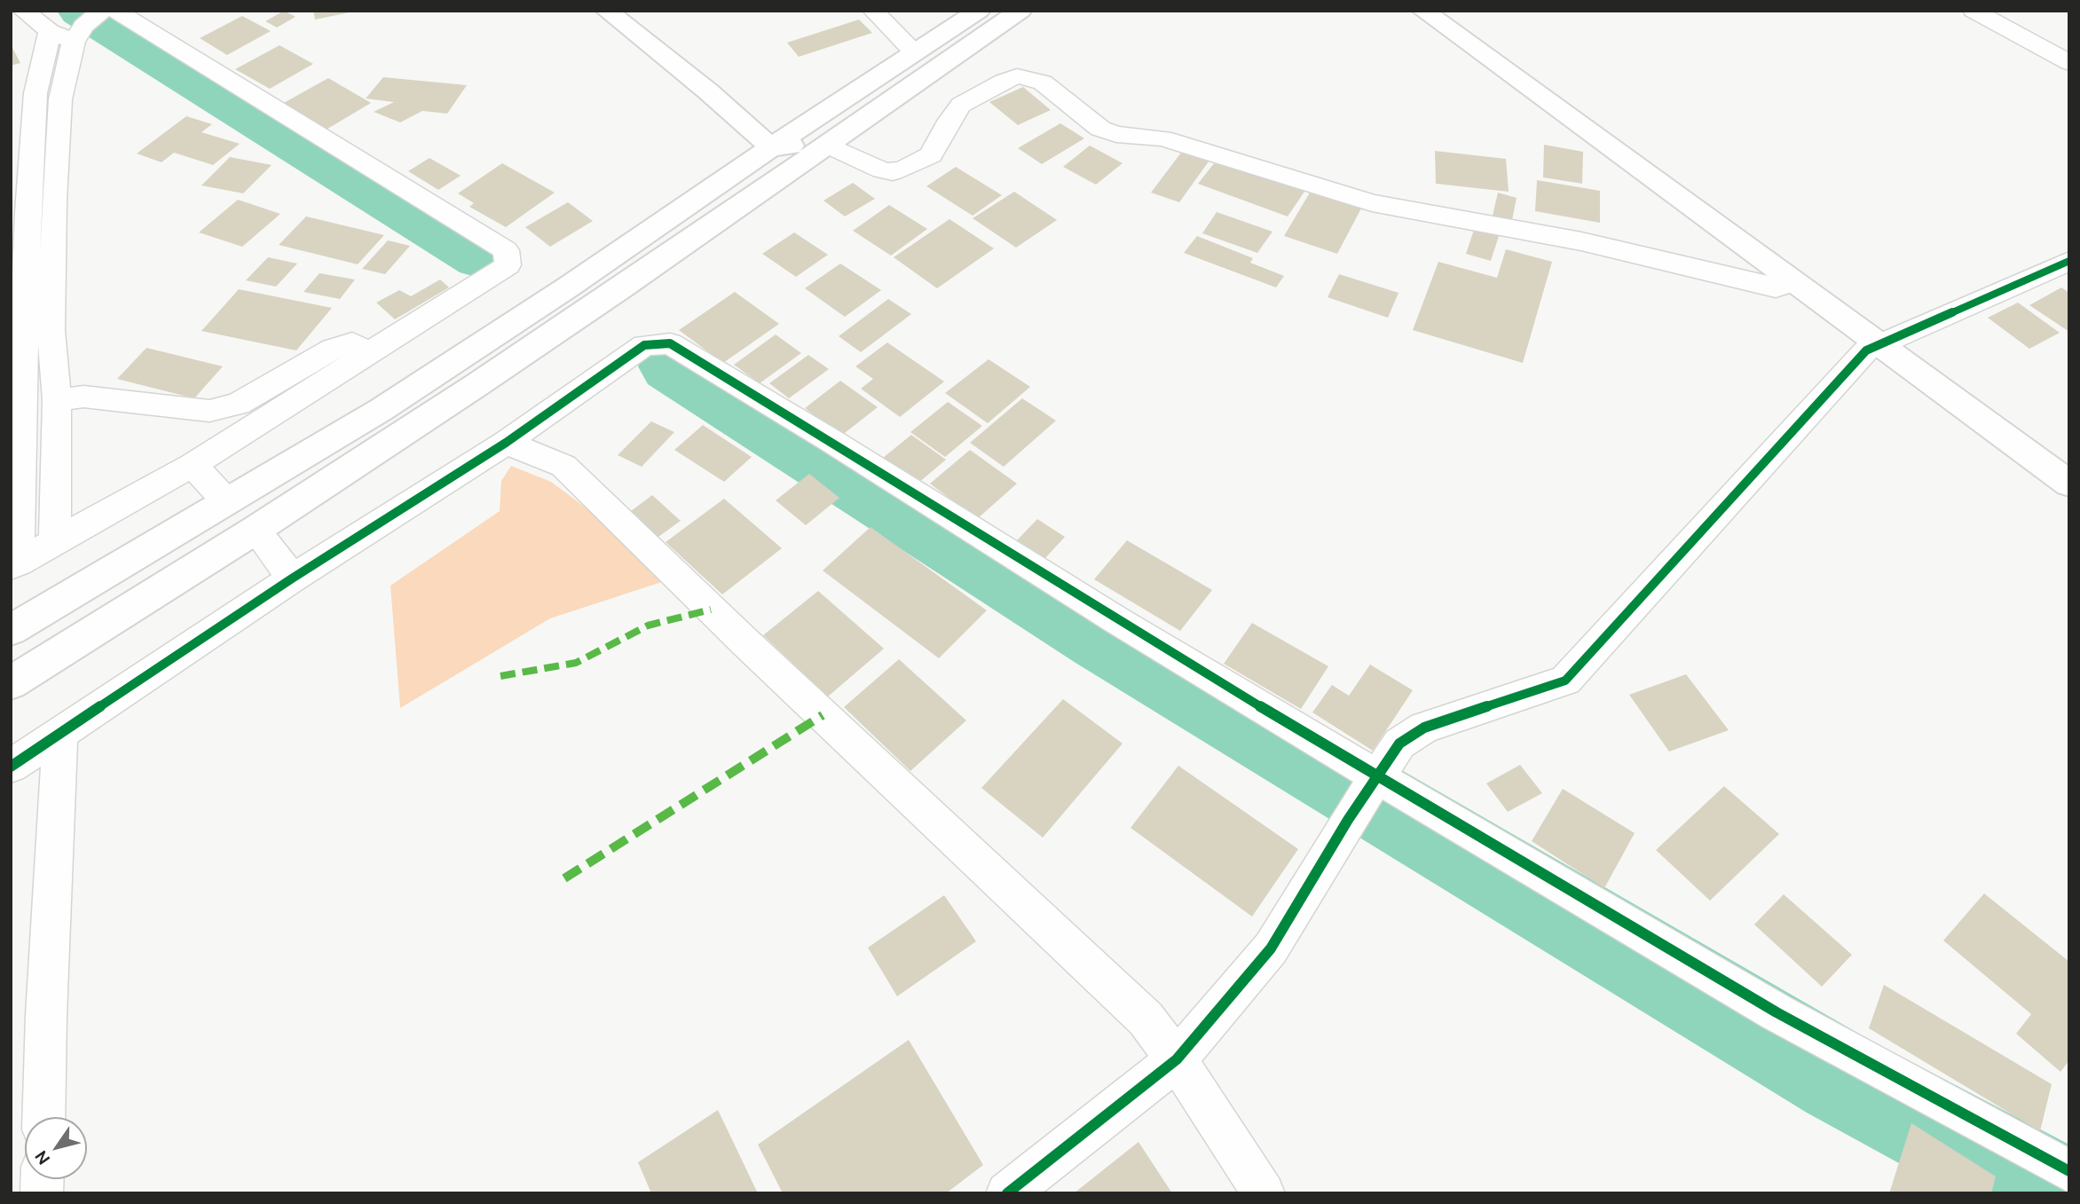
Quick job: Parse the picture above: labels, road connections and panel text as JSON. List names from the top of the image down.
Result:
{
  "north": "bottom left"
}
